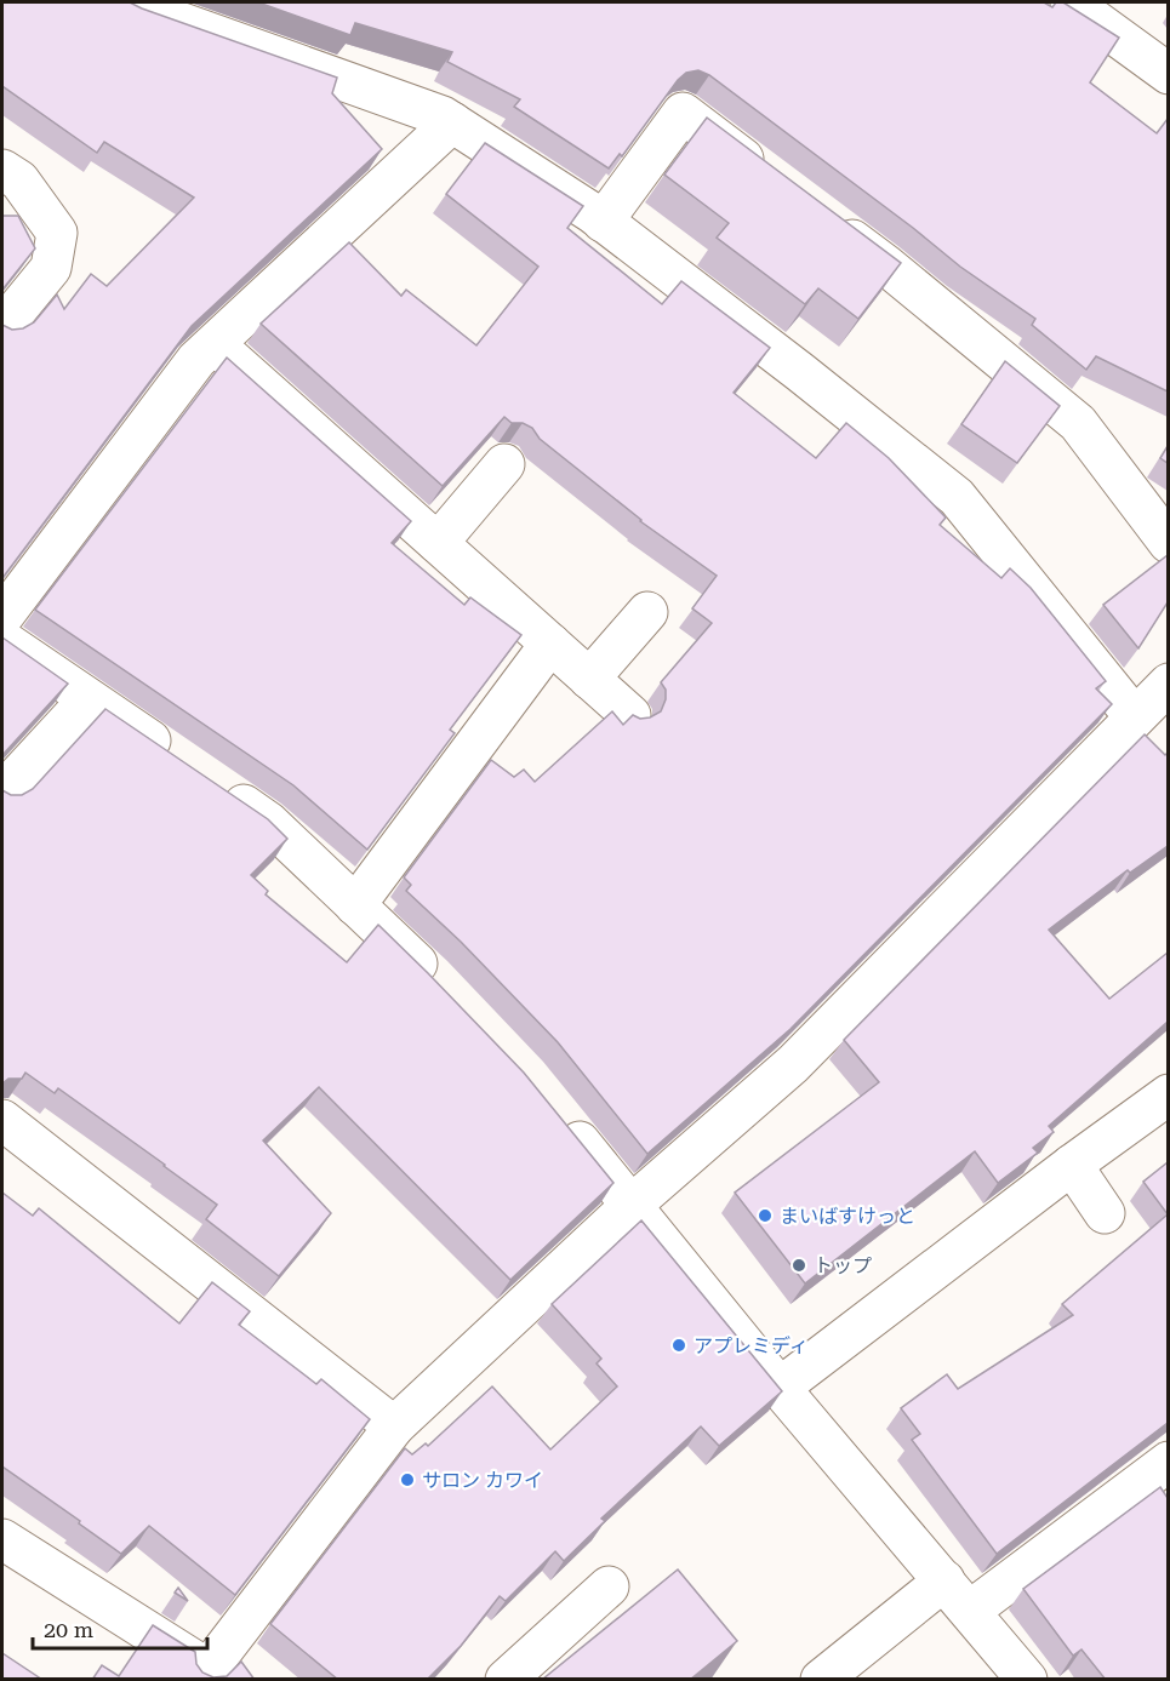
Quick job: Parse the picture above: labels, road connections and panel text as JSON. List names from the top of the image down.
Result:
{
  "places": [
    "まいばすけっと",
    "トップ",
    "アプレミディ",
    "サロン カワイ"
  ],
  "scale_bar": "20 m"
}
